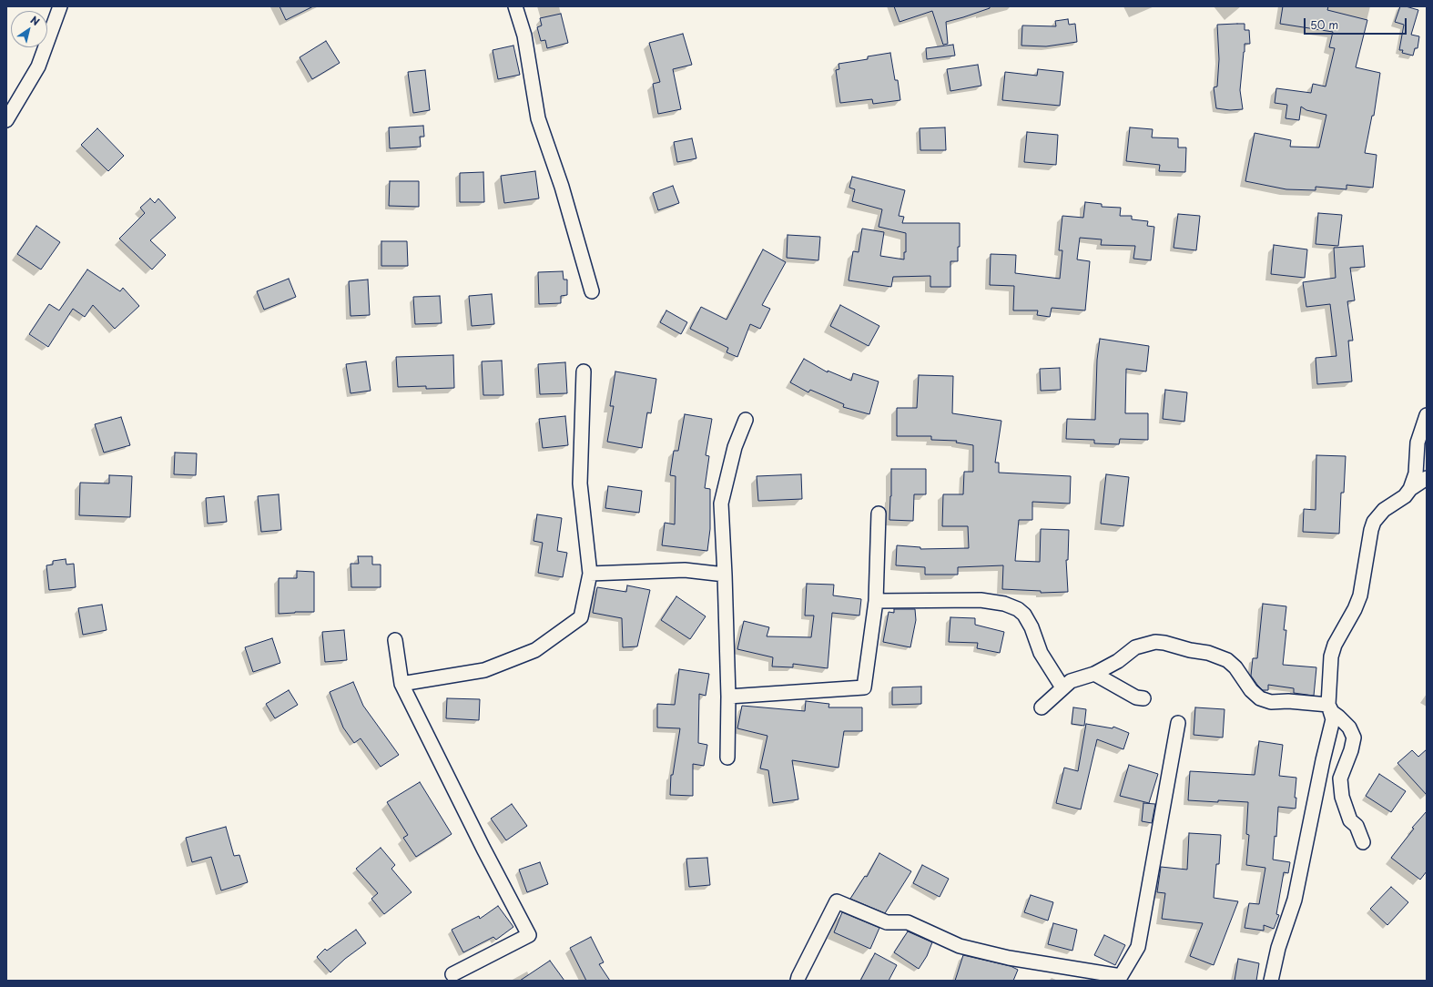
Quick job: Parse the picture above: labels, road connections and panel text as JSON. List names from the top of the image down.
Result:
{
  "scale_bar": "50 m",
  "north": "top right"
}
